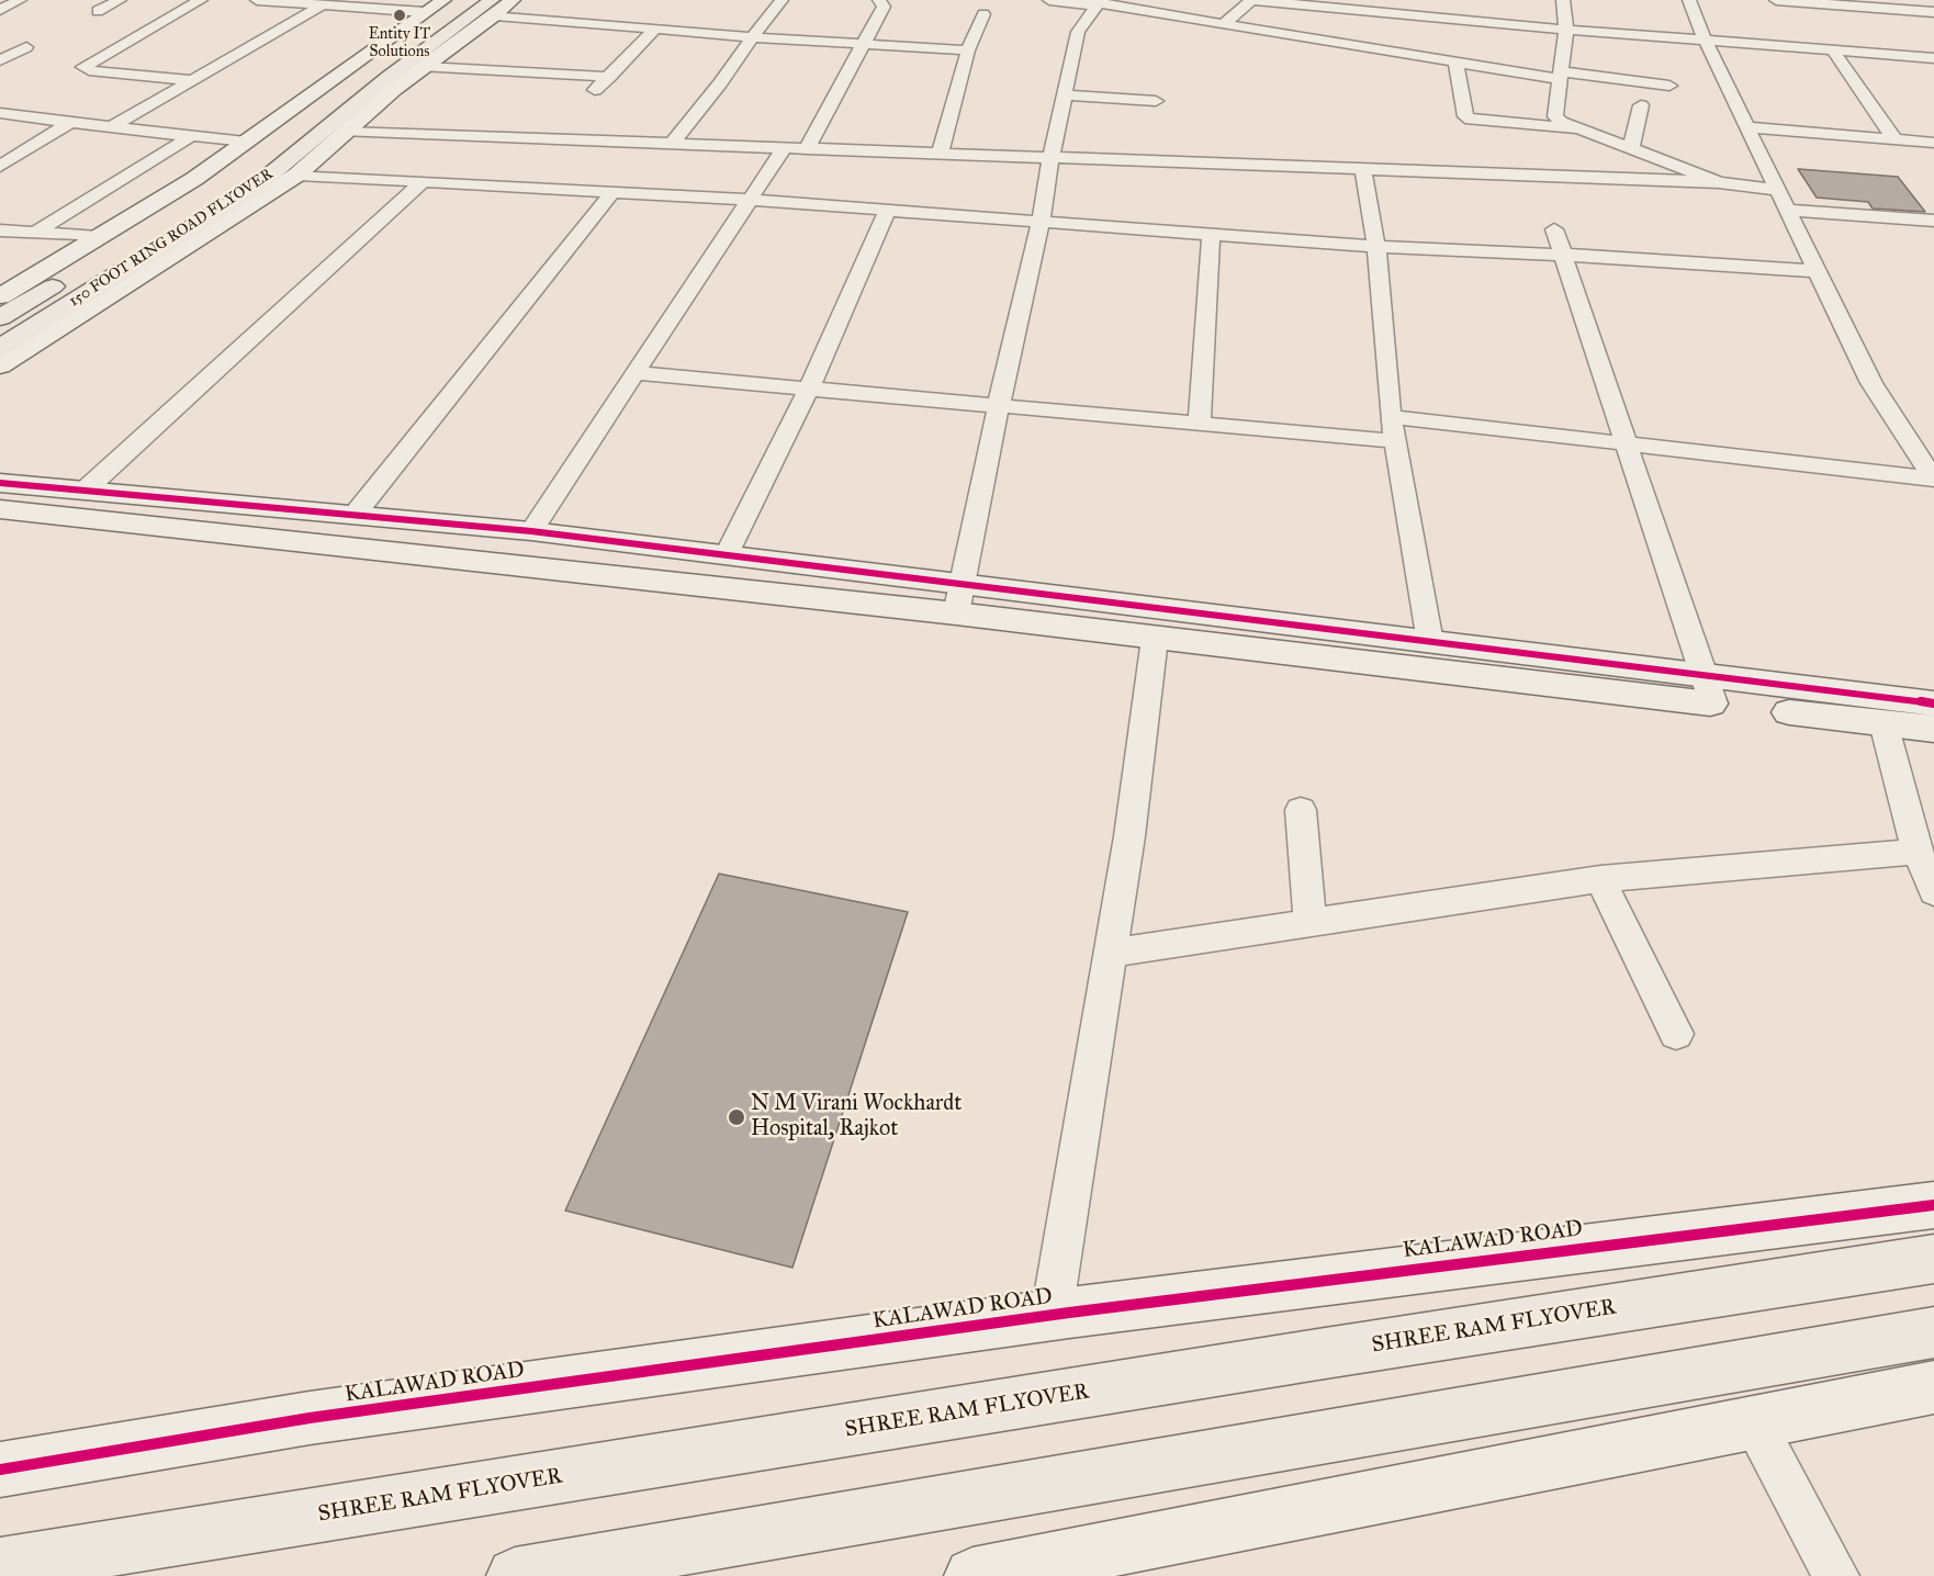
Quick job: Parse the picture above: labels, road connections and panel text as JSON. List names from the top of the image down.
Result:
{
  "streets": {
    "main road": ["150 FOOT RING ROAD FLYOVER", "SHREE RAM FLYOVER"],
    "street": ["KALAWAD ROAD"]
  },
  "places": ["Entity IT Solutions", "N M Virani Wockhardt Hospital, Rajkot"]
}
